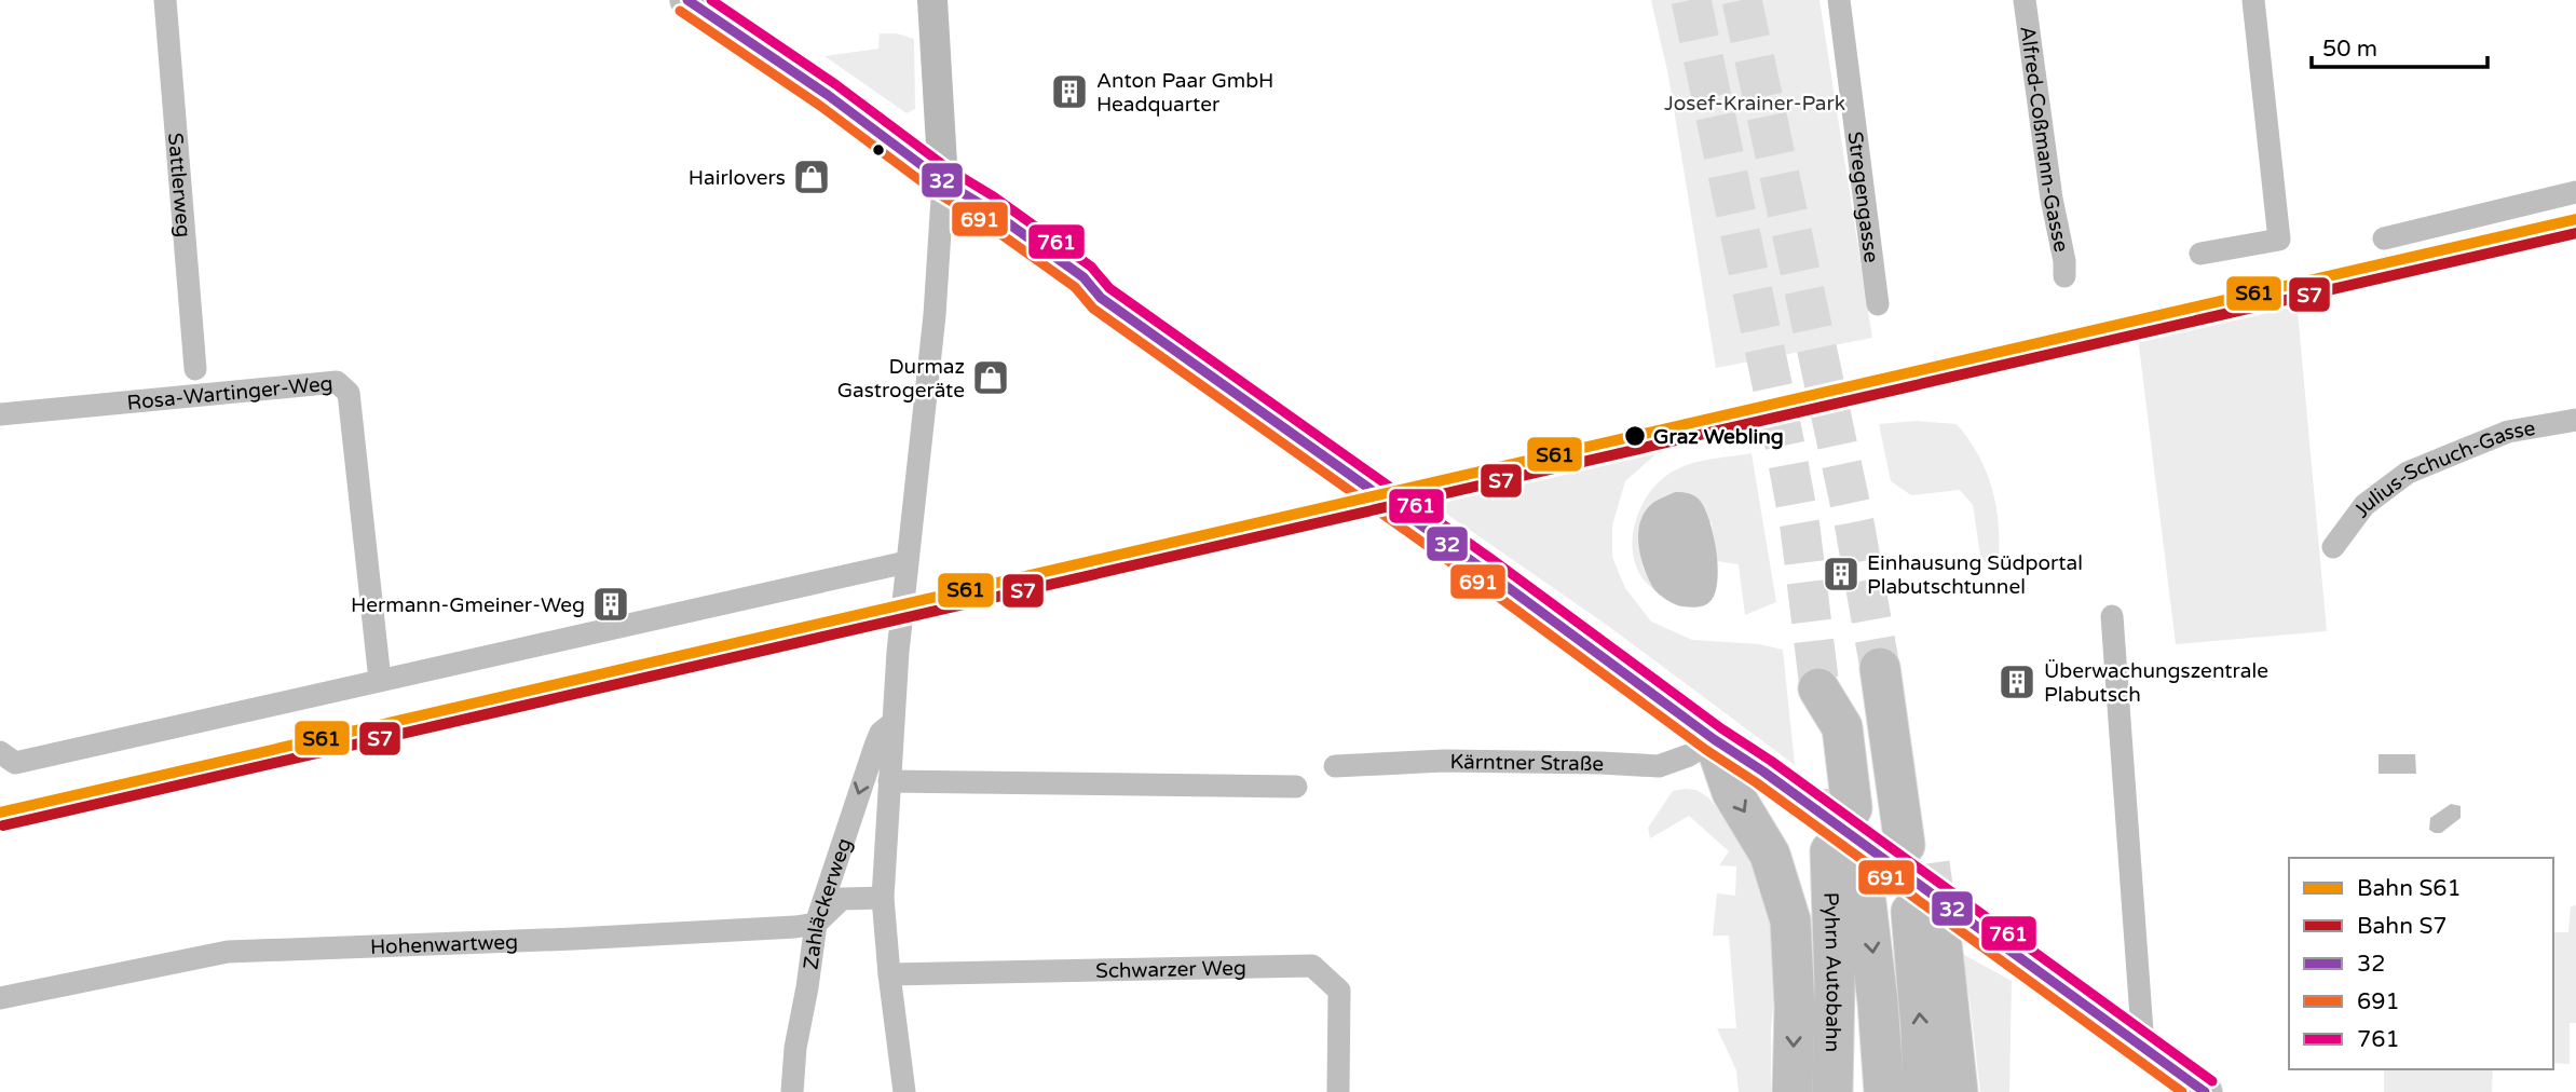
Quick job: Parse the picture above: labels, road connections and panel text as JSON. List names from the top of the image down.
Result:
{
  "streets": {
    "highway": ["Pyhrn Autobahn"],
    "street": [
      "Alfred-Coßmann-Gasse",
      "Sattlerweg",
      "Stregengasse",
      "Rosa-Wartinger-Weg",
      "Julius-Schuch-Gasse",
      "Kärntner Straße",
      "Zahläckerweg",
      "Hohenwartweg",
      "Schwarzer Weg"
    ]
  },
  "crossings": [
    ["Zahläckerweg", "Hohenwartweg"]
  ],
  "parks": ["Josef-Krainer-Park"],
  "places": {
    "building": [
      "Anton Paar GmbH Headquarter",
      "Einhausung Südportal Plabutschtunnel",
      "Hermann-Gmeiner-Weg",
      "Überwachungszentrale Plabutsch"
    ],
    "shop": ["Hairlovers", "Durmaz Gastrogeräte"],
    "other": ["Graz Webling"]
  },
  "lines": [
    "transit line 32",
    "transit line 761",
    "transit line 691",
    "rail line S61",
    "rail line S7"
  ],
  "legend": [
    "Bahn S61",
    "Bahn S7",
    "32",
    "691",
    "761"
  ],
  "scale_bar": "50 m"
}
